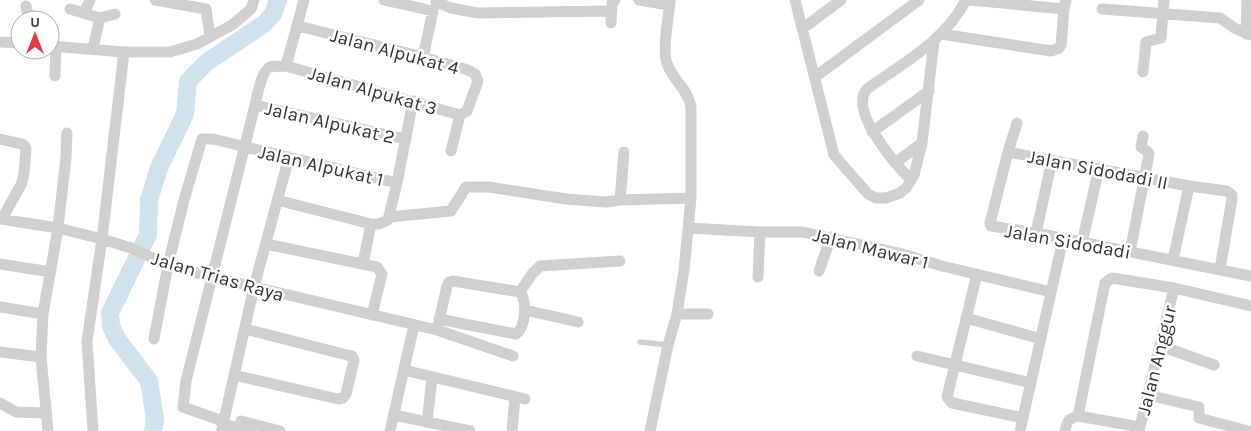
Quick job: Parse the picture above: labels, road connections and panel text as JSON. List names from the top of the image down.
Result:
{
  "streets": {
    "street": [
      "Jalan Alpukat 4",
      "Jalan Alpukat 3",
      "Jalan Alpukat 2",
      "Jalan Alpukat 1",
      "Jalan Sidodadi II",
      "Jalan Sidodadi",
      "Jalan Mawar 1",
      "Jalan Trias Raya",
      "Jalan Anggur"
    ]
  },
  "crossings": [
    ["Jalan Alpukat 4", "Jalan Alpukat 3"],
    ["Jalan Alpukat 1", "Jalan Trias Raya"],
    ["Jalan Sidodadi II", "Jalan Sidodadi"]
  ],
  "north": "top"
}
